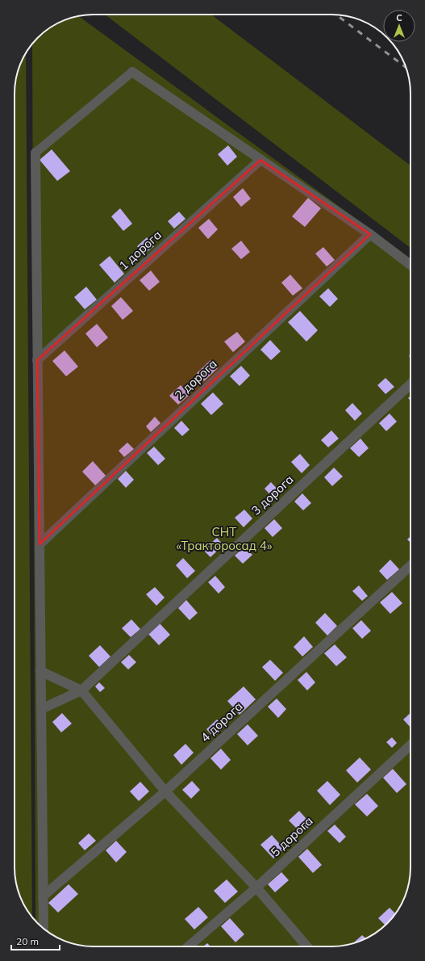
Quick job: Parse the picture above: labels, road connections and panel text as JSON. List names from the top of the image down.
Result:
{
  "streets": {
    "street": [
      "1 дорога",
      "2 дорога",
      "3 дорога",
      "4 дорога",
      "5 дорога"
    ]
  },
  "parks": ["СНТ «Тракторосад 4»"],
  "scale_bar": "20 m",
  "north": "top"
}
